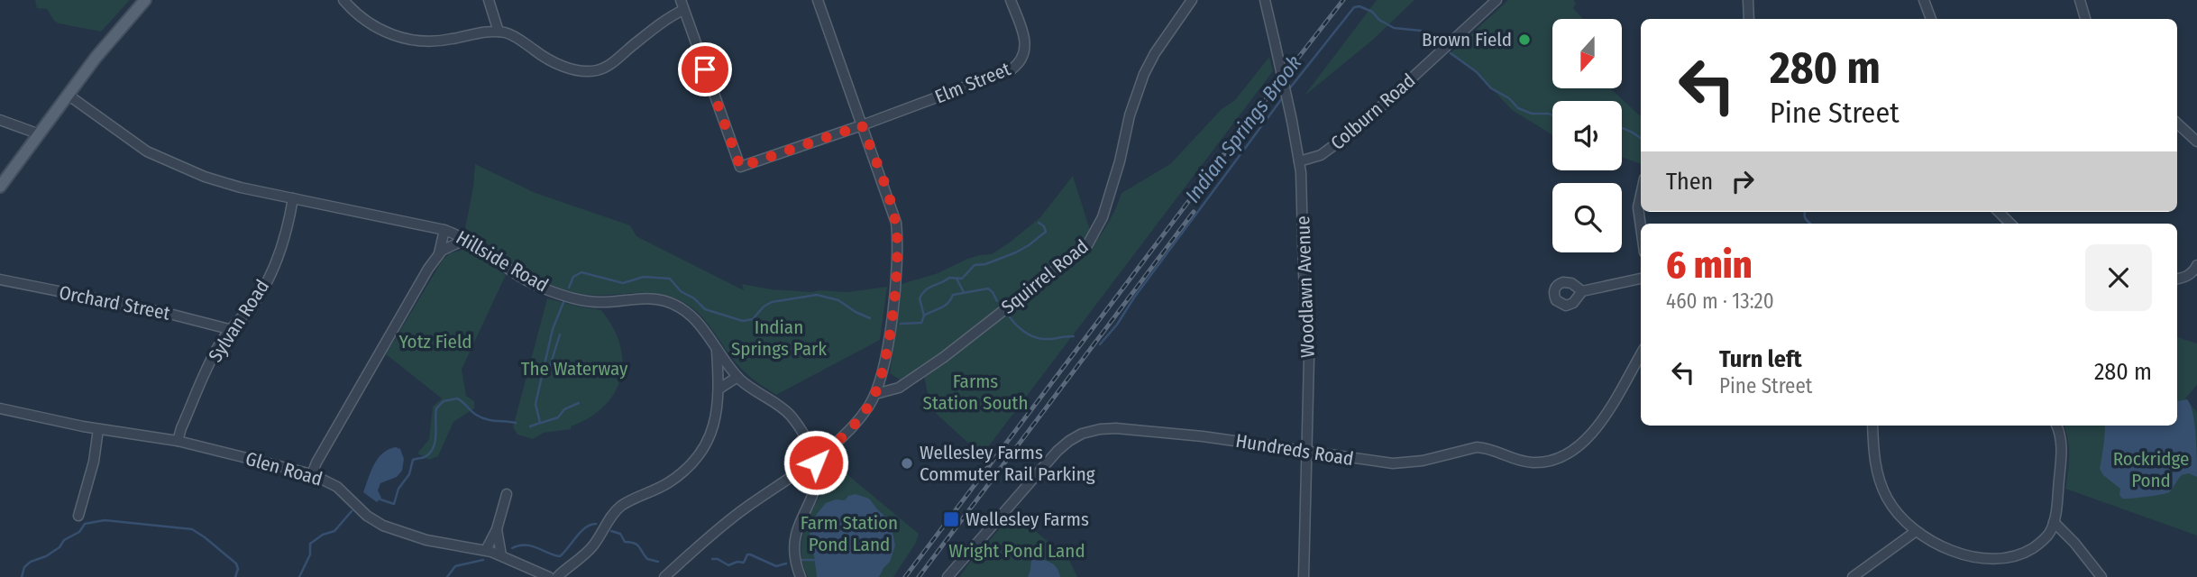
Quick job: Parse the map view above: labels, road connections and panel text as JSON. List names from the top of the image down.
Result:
{
  "streets": {
    "street": [
      "Elm Street",
      "Colburn Road",
      "Hillside Road",
      "Squirrel Road",
      "Woodlawn Avenue",
      "Orchard Street",
      "Sylvan Road",
      "Hundreds Road",
      "Glen Road"
    ]
  },
  "crossings": [
    ["Colburn Road", "Woodlawn Avenue"],
    ["Hillside Road", "Sylvan Road"],
    ["Woodlawn Avenue", "Hundreds Road"],
    ["Orchard Street", "Sylvan Road"],
    ["Sylvan Road", "Glen Road"]
  ],
  "water": ["Indian Springs Brook"],
  "parks": [
    "Indian Springs Park",
    "Yotz Field",
    "The Waterway",
    "Farms Station South",
    "Rockridge Pond",
    "Farm Station Pond Land",
    "Wright Pond Land"
  ],
  "places": {
    "other": ["Brown Field", "Wellesley Farms Commuter Rail Parking"],
    "transit": ["Wellesley Farms"]
  },
  "north": "bottom",
  "page": {
    "turn": ["280 m", "Pine Street"],
    "then": "Then",
    "heading": ["6 min", "460 m · 13:20"],
    "list": [
      {
        "name": "Turn left",
        "note": "Pine Street",
        "value": "280 m"
      }
    ]
  }
}
